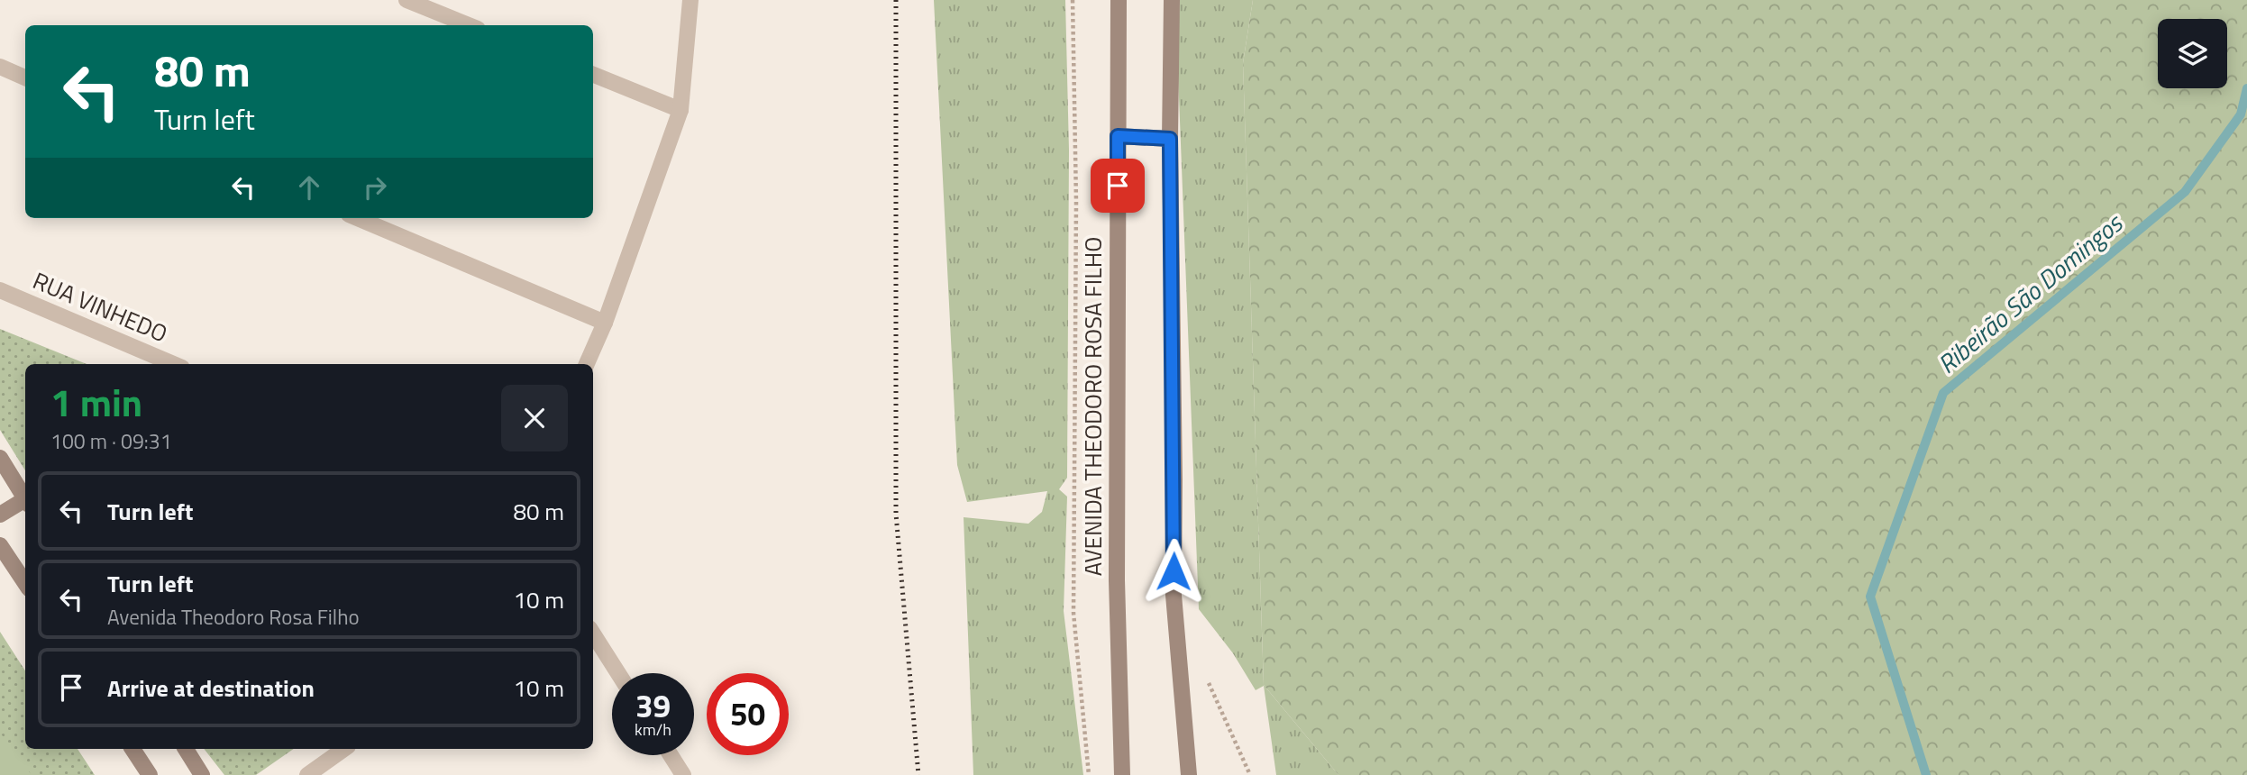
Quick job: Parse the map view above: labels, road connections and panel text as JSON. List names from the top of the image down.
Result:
{
  "streets": {
    "main road": ["AVENIDA THEODORO ROSA FILHO"],
    "street": ["RUA VINHEDO"]
  },
  "water": ["Ribeirão São Domingos"],
  "page": {
    "turn": ["80 m", "Turn left"],
    "heading": ["1 min", "100 m · 09:31"],
    "list": [
      {
        "name": "Turn left",
        "value": "80 m"
      },
      {
        "name": "Turn left",
        "note": "Avenida Theodoro Rosa Filho",
        "value": "10 m"
      },
      {
        "name": "Arrive at destination",
        "value": "10 m"
      }
    ],
    "speed": "39 km/h",
    "limit": "50"
  }
}
